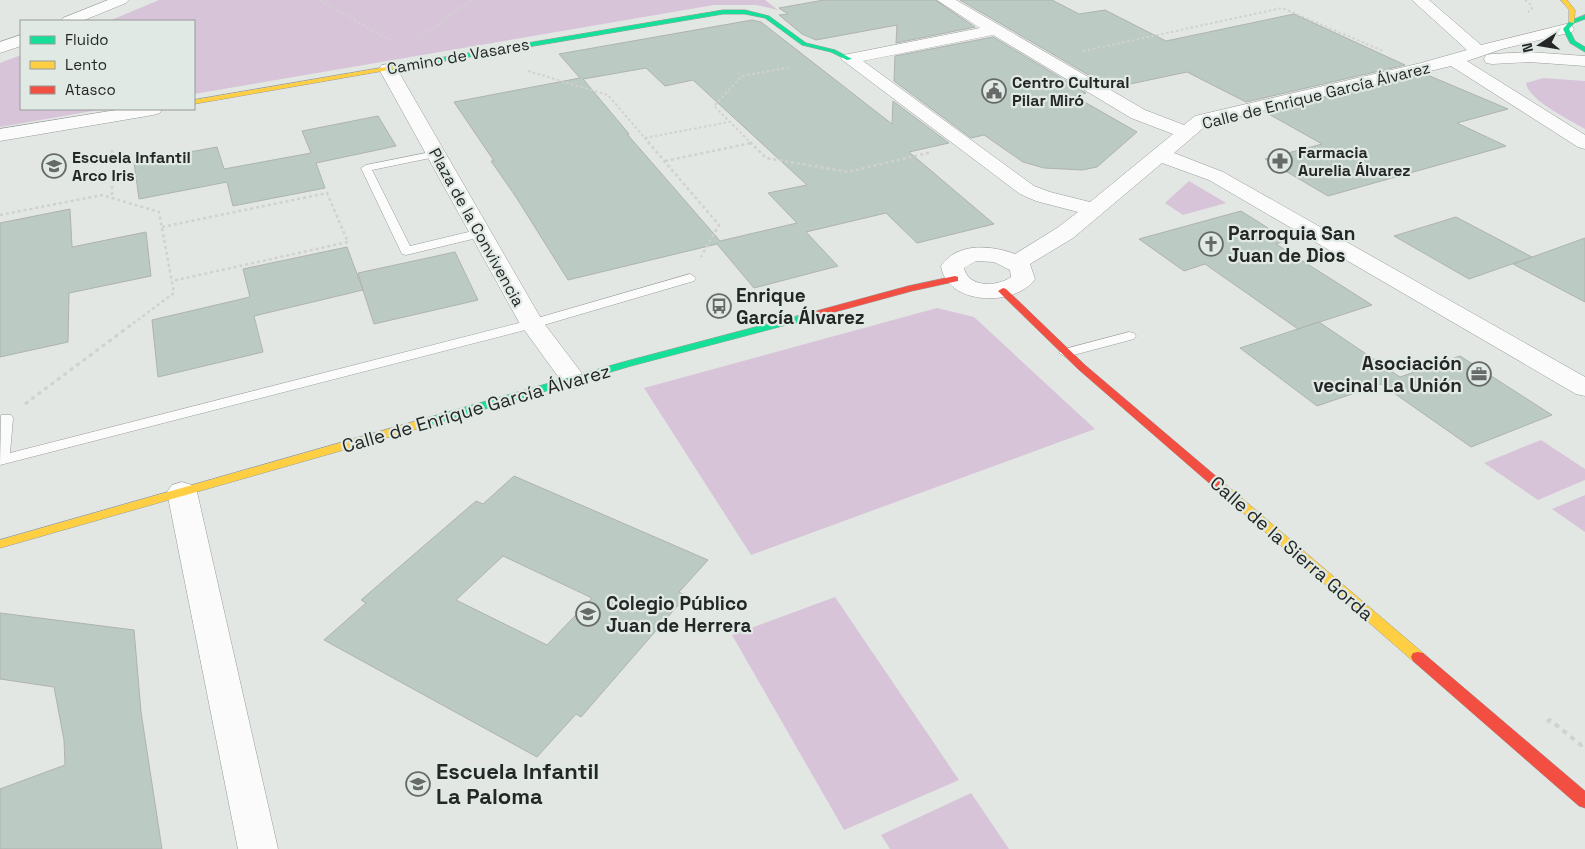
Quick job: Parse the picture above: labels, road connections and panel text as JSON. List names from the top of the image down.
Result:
{
  "streets": {
    "street": [
      "Camino de Vasares",
      "Calle de Enrique García Álvarez",
      "Plaza de la Convivencia",
      "Calle de la Sierra Gorda"
    ]
  },
  "crossings": [
    ["Camino de Vasares", "Plaza de la Convivencia"],
    ["Calle de Enrique García Álvarez", "Plaza de la Convivencia"]
  ],
  "places": {
    "public building": ["Centro Cultural Pilar Miró"],
    "pharmacy": ["Farmacia Aurelia Álvarez"],
    "school or university": ["Escuela Infantil Arco Iris", "Colegio Público Juan de Herrera", "Escuela Infantil La Paloma"],
    "church": ["Parroquia San Juan de Dios"],
    "bus stop": ["Enrique García Álvarez"],
    "office": ["Asociación vecinal La Unión"]
  },
  "legend": ["Fluido", "Lento", "Atasco"],
  "north": "left"
}
